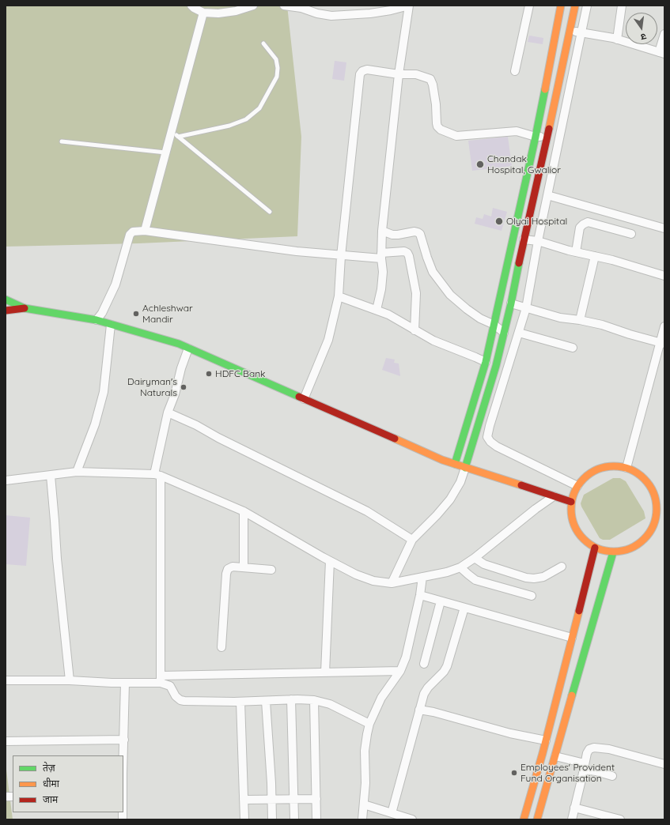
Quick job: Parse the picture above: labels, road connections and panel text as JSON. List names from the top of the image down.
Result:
{
  "places": [
    "Chandak Hospital, Gwalior",
    "Olyai Hospital",
    "Achleshwar Mandir",
    "HDFC Bank",
    "Dairyman's Naturals",
    "Employees' Provident Fund Organisation"
  ],
  "legend": ["तेज़", "धीमा", "जाम"],
  "north": "bottom"
}
